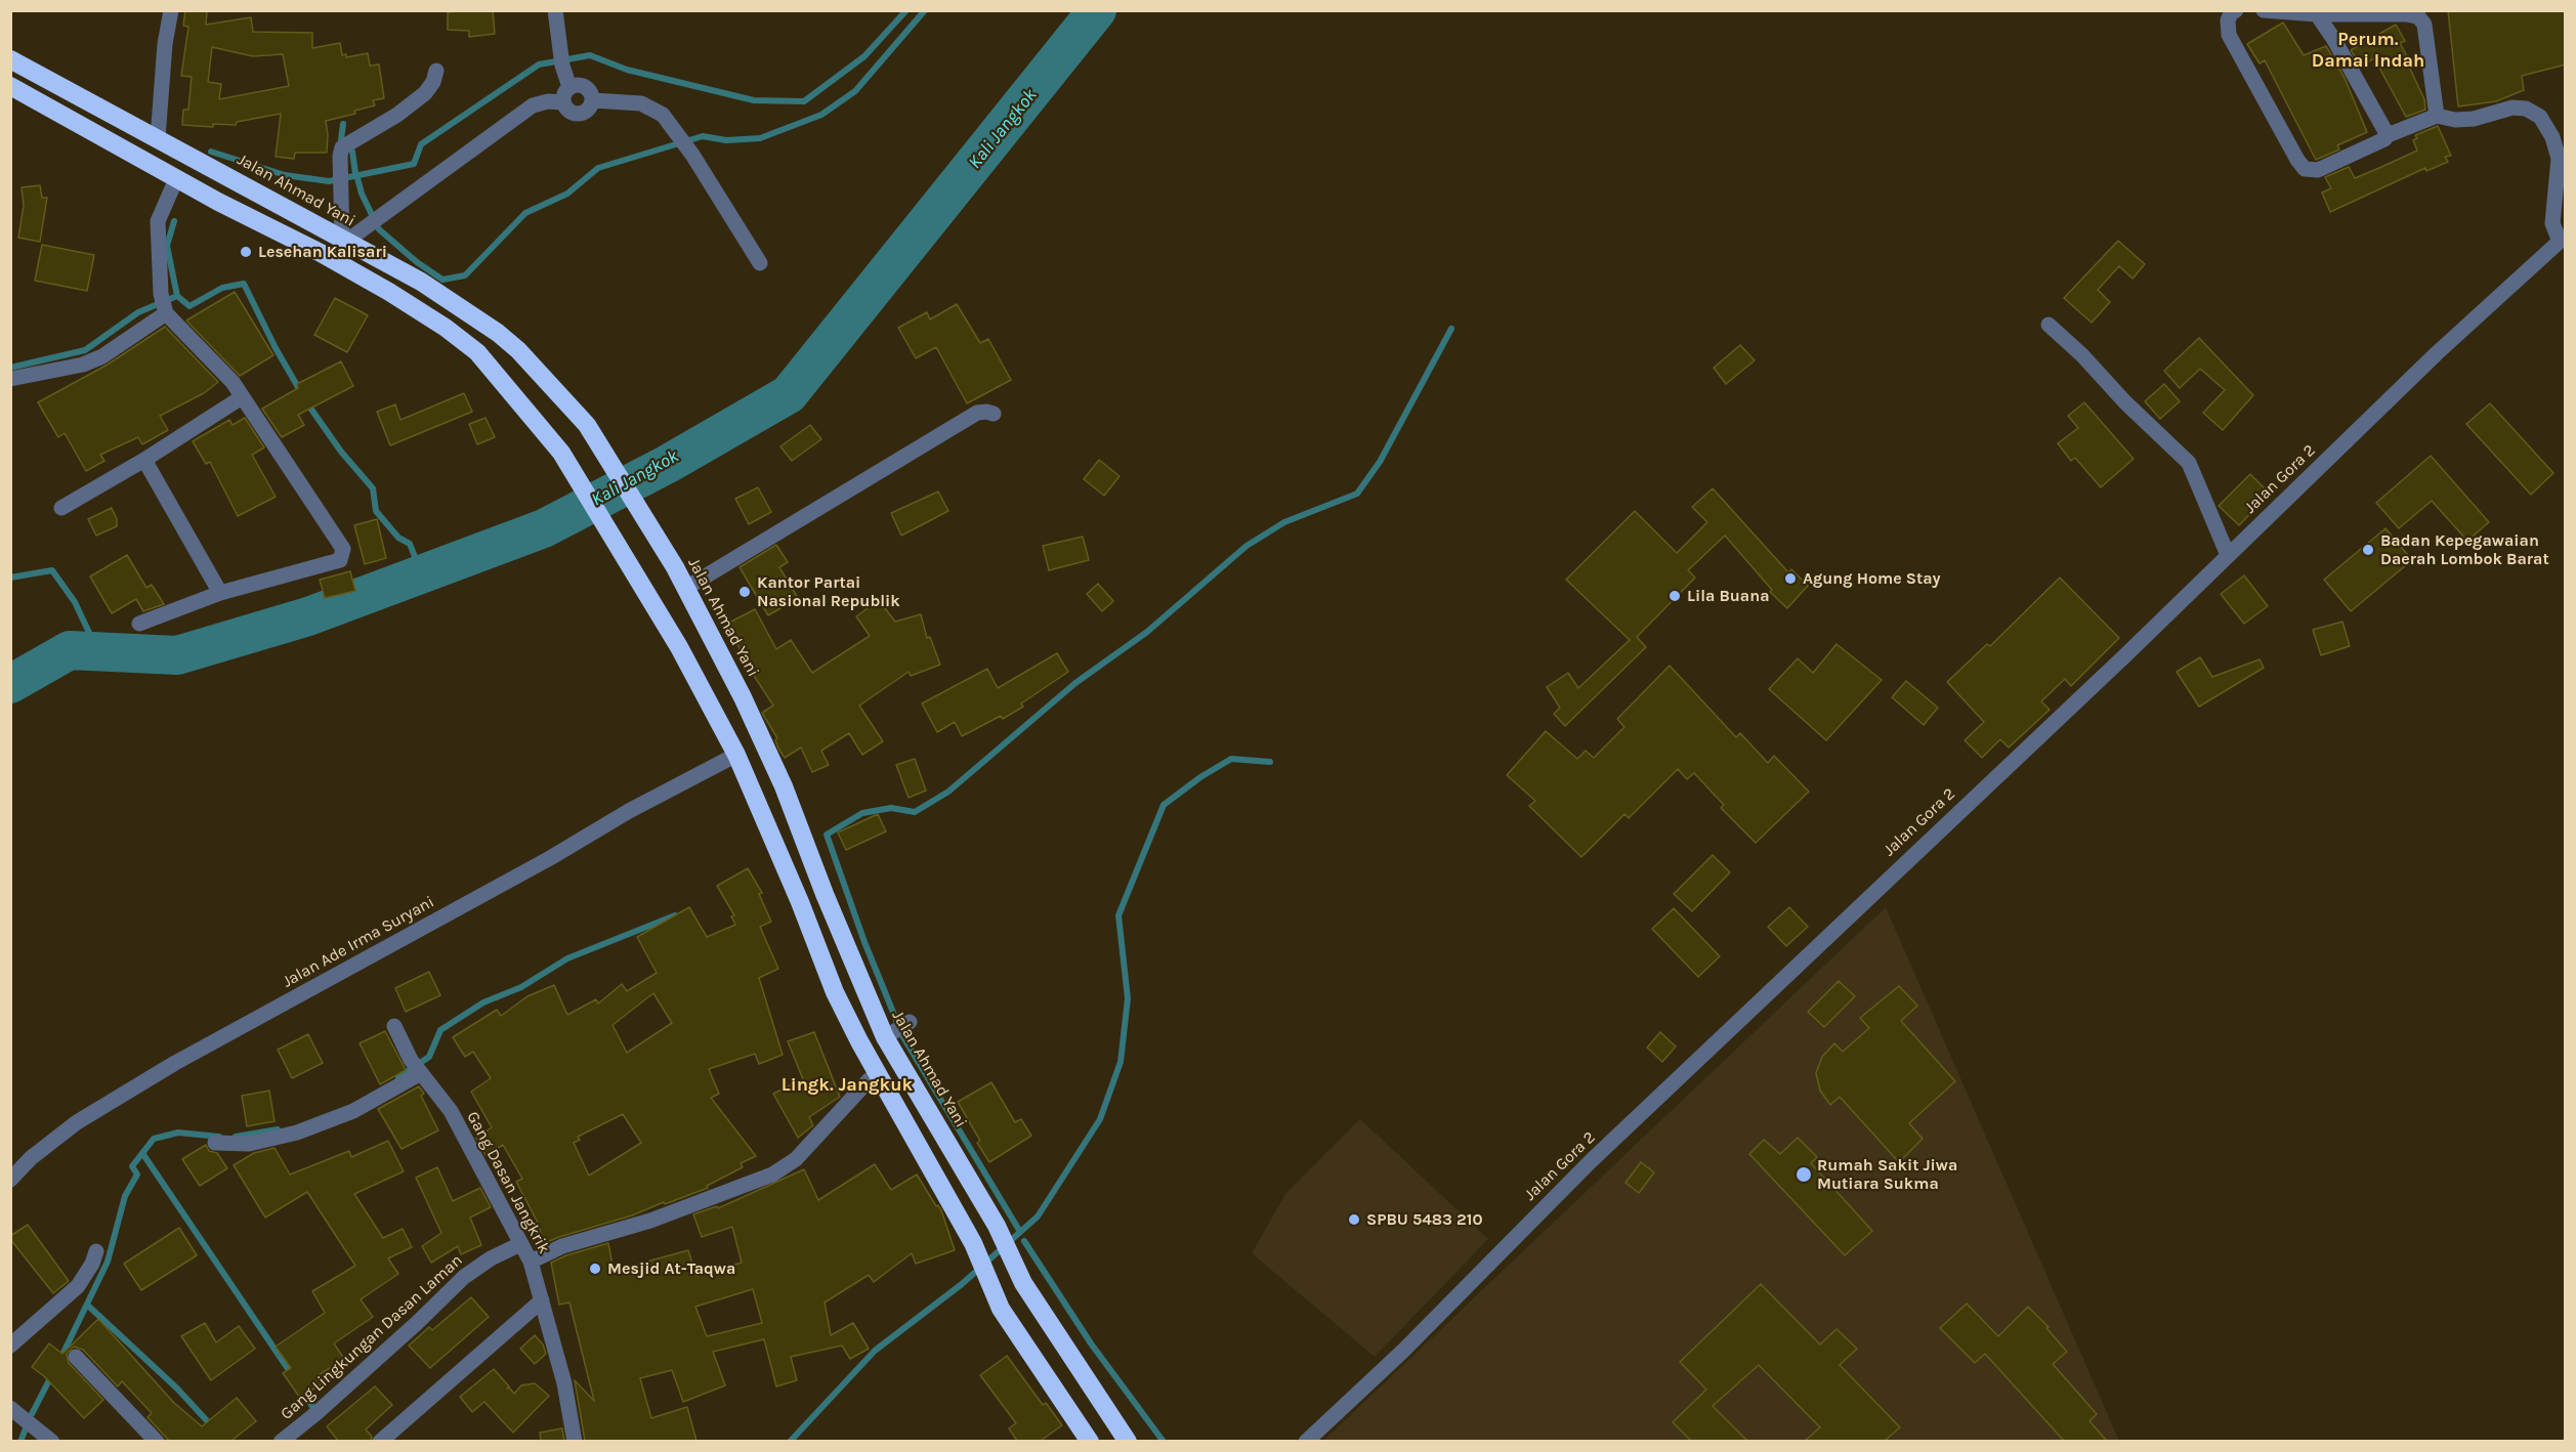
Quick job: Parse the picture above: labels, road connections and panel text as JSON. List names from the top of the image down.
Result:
{
  "streets": {
    "highway": ["Jalan Ahmad Yani"],
    "street": [
      "Jalan Gora 2",
      "Jalan Ade Irma Suryani",
      "Gang Dasan Jangkrik",
      "Gang Lingkungan Dasan Laman"
    ]
  },
  "crossings": [
    ["Gang Dasan Jangkrik", "Gang Lingkungan Dasan Laman"]
  ],
  "districts": ["Perum. Damai Indah", "Lingk. Jangkuk"],
  "water": ["Kali Jangkok"],
  "places": [
    "Lesehan Kalisari",
    "Badan Kepegawaian Daerah Lombok Barat",
    "Agung Home Stay",
    "Kantor Partai Nasional Republik",
    "Lila Buana",
    "Rumah Sakit Jiwa Mutiara Sukma",
    "SPBU 5483 210",
    "Mesjid At-Taqwa"
  ]
}
